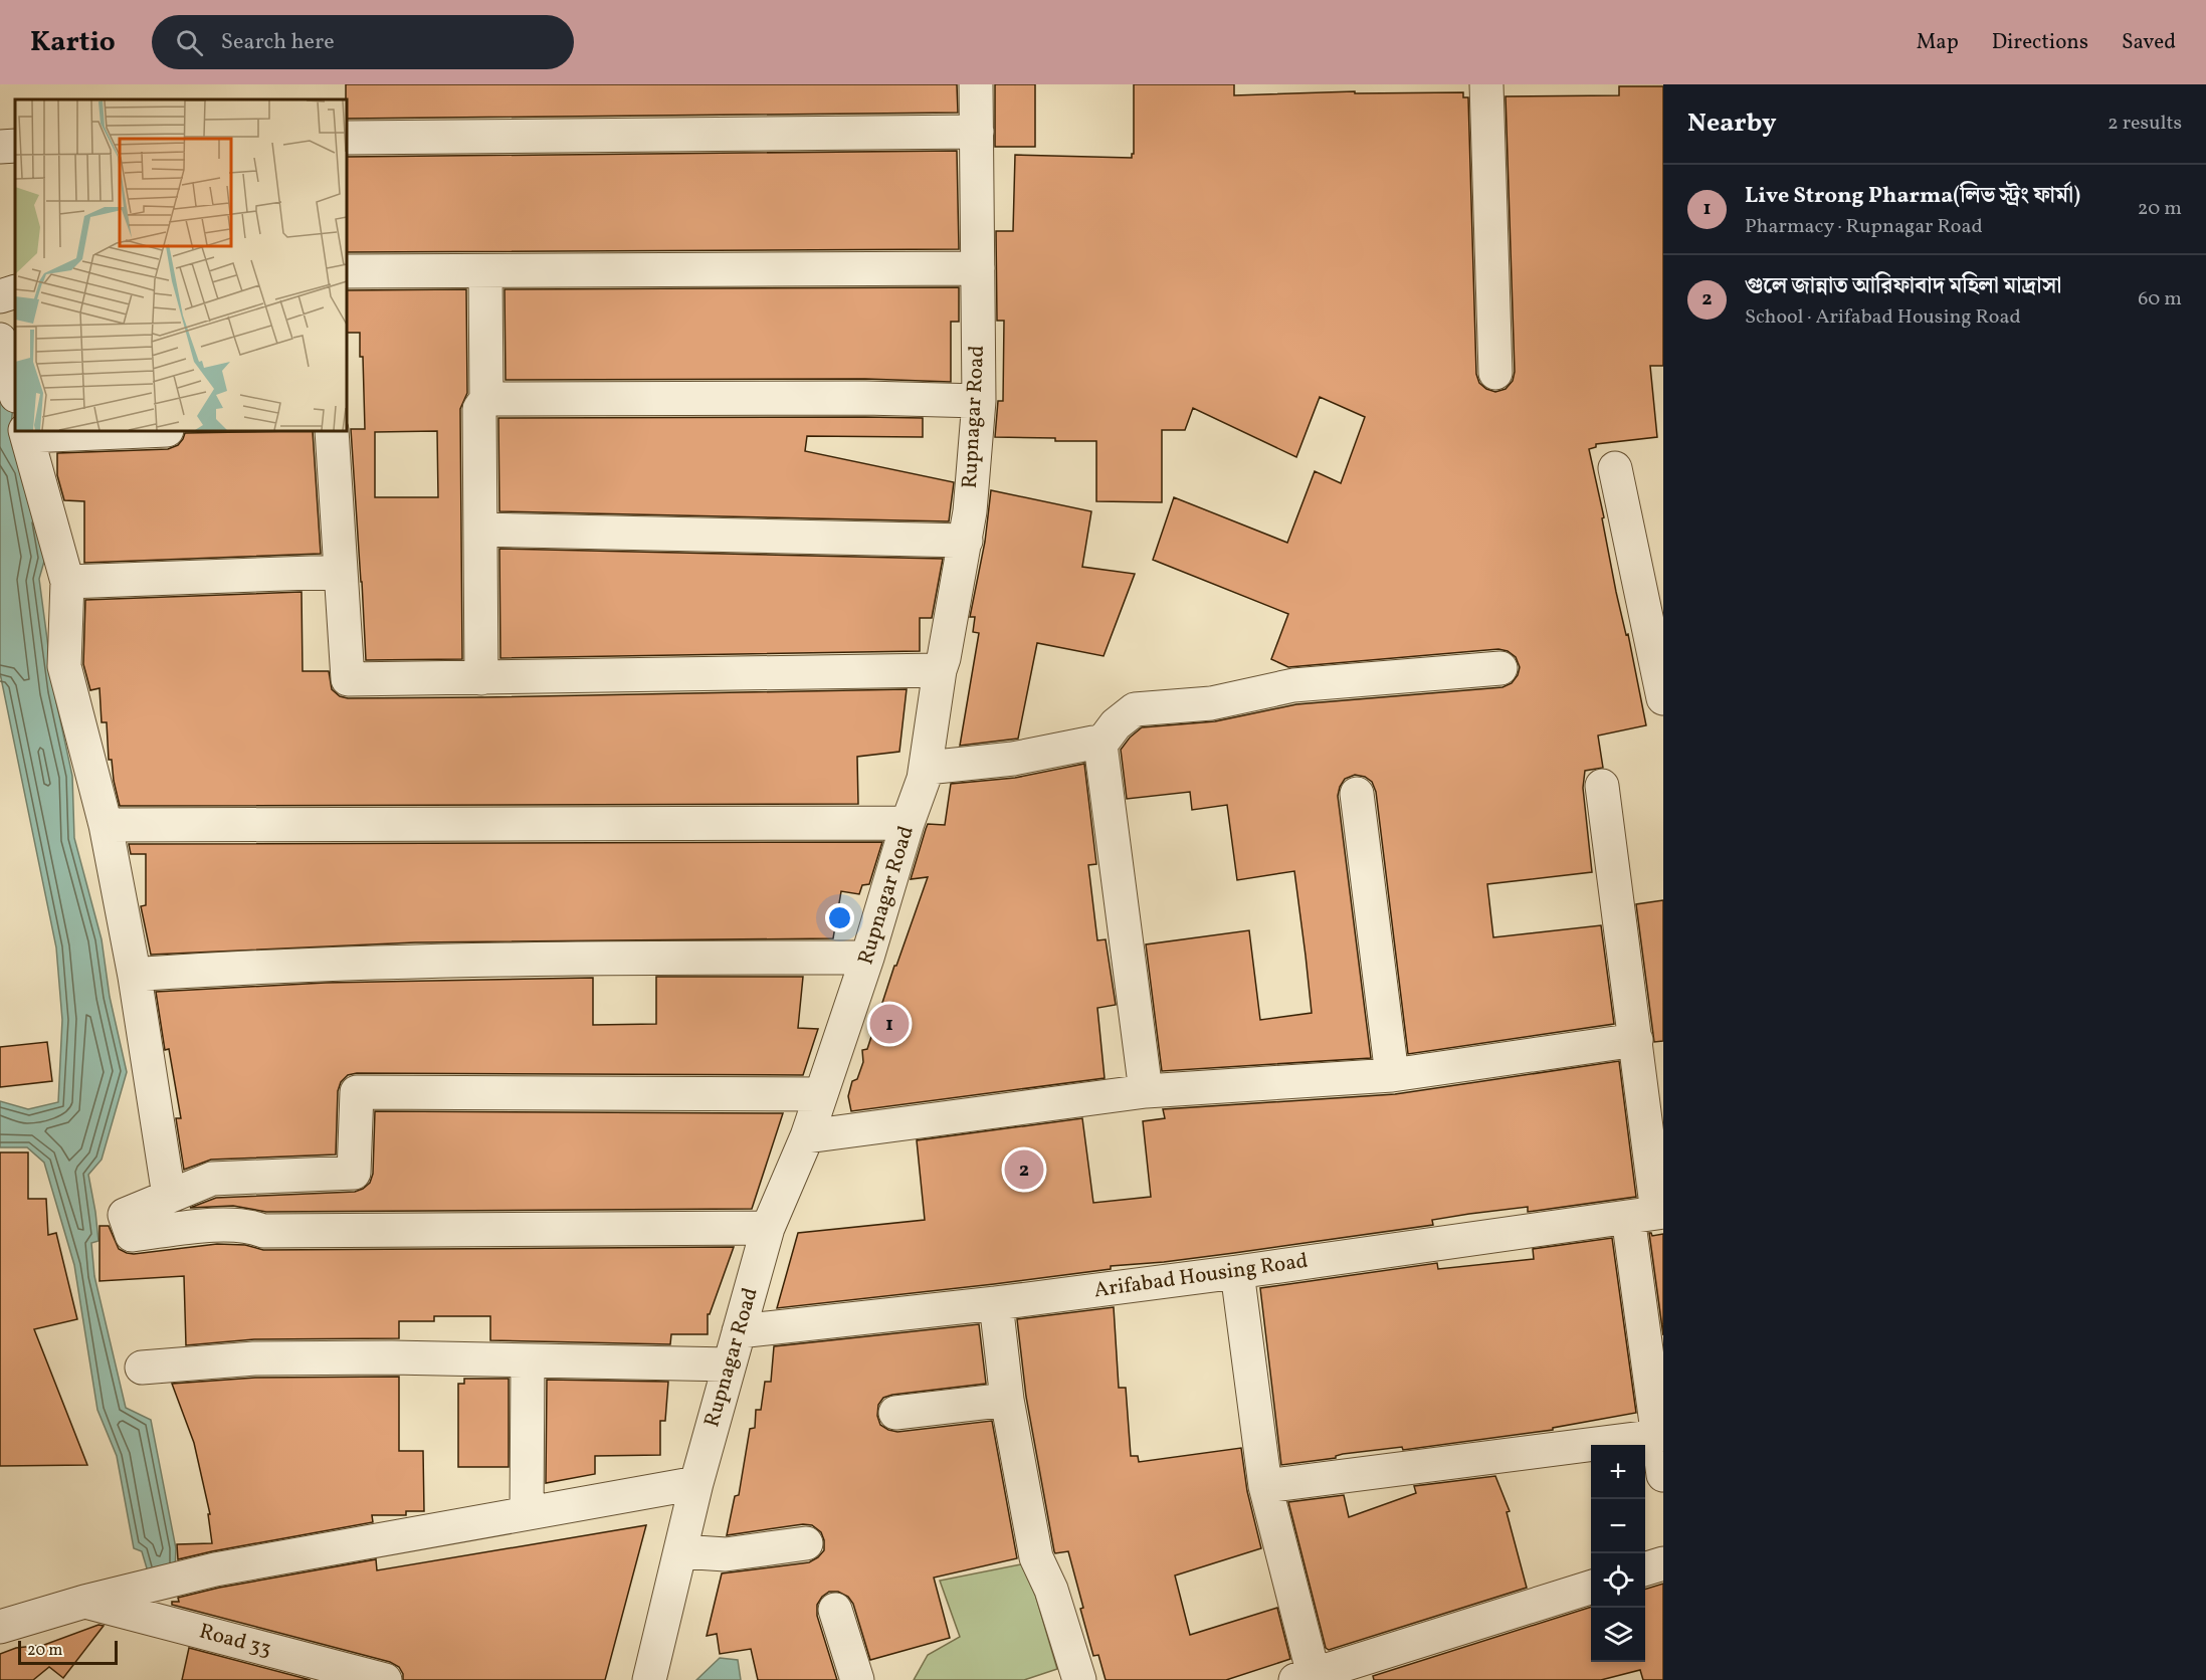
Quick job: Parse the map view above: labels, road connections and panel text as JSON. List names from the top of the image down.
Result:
{
  "streets": {
    "street": ["Rupnagar Road", "Arifabad Housing Road", "Road 33"]
  },
  "crossings": [
    ["Rupnagar Road", "Arifabad Housing Road"]
  ],
  "scale_bar": "20 m",
  "page": {
    "header": "Kartio",
    "search": "Search here",
    "nav": ["Map", "Directions", "Saved"],
    "heading": ["Nearby", "2 results"],
    "list": [
      {
        "mark": "1",
        "name": "Live Strong Pharma(লিভ স্ট্রং ফার্মা)",
        "note": "Pharmacy · Rupnagar Road",
        "value": "20 m"
      },
      {
        "mark": "2",
        "name": "গুলে জান্নাত আরিফাবাদ মহিলা মাদ্রাসা",
        "note": "School · Arifabad Housing Road",
        "value": "60 m"
      }
    ],
    "pins": ["1", "2"],
    "map_buttons": ["+", "−"],
    "scale": "20 m"
  }
}
